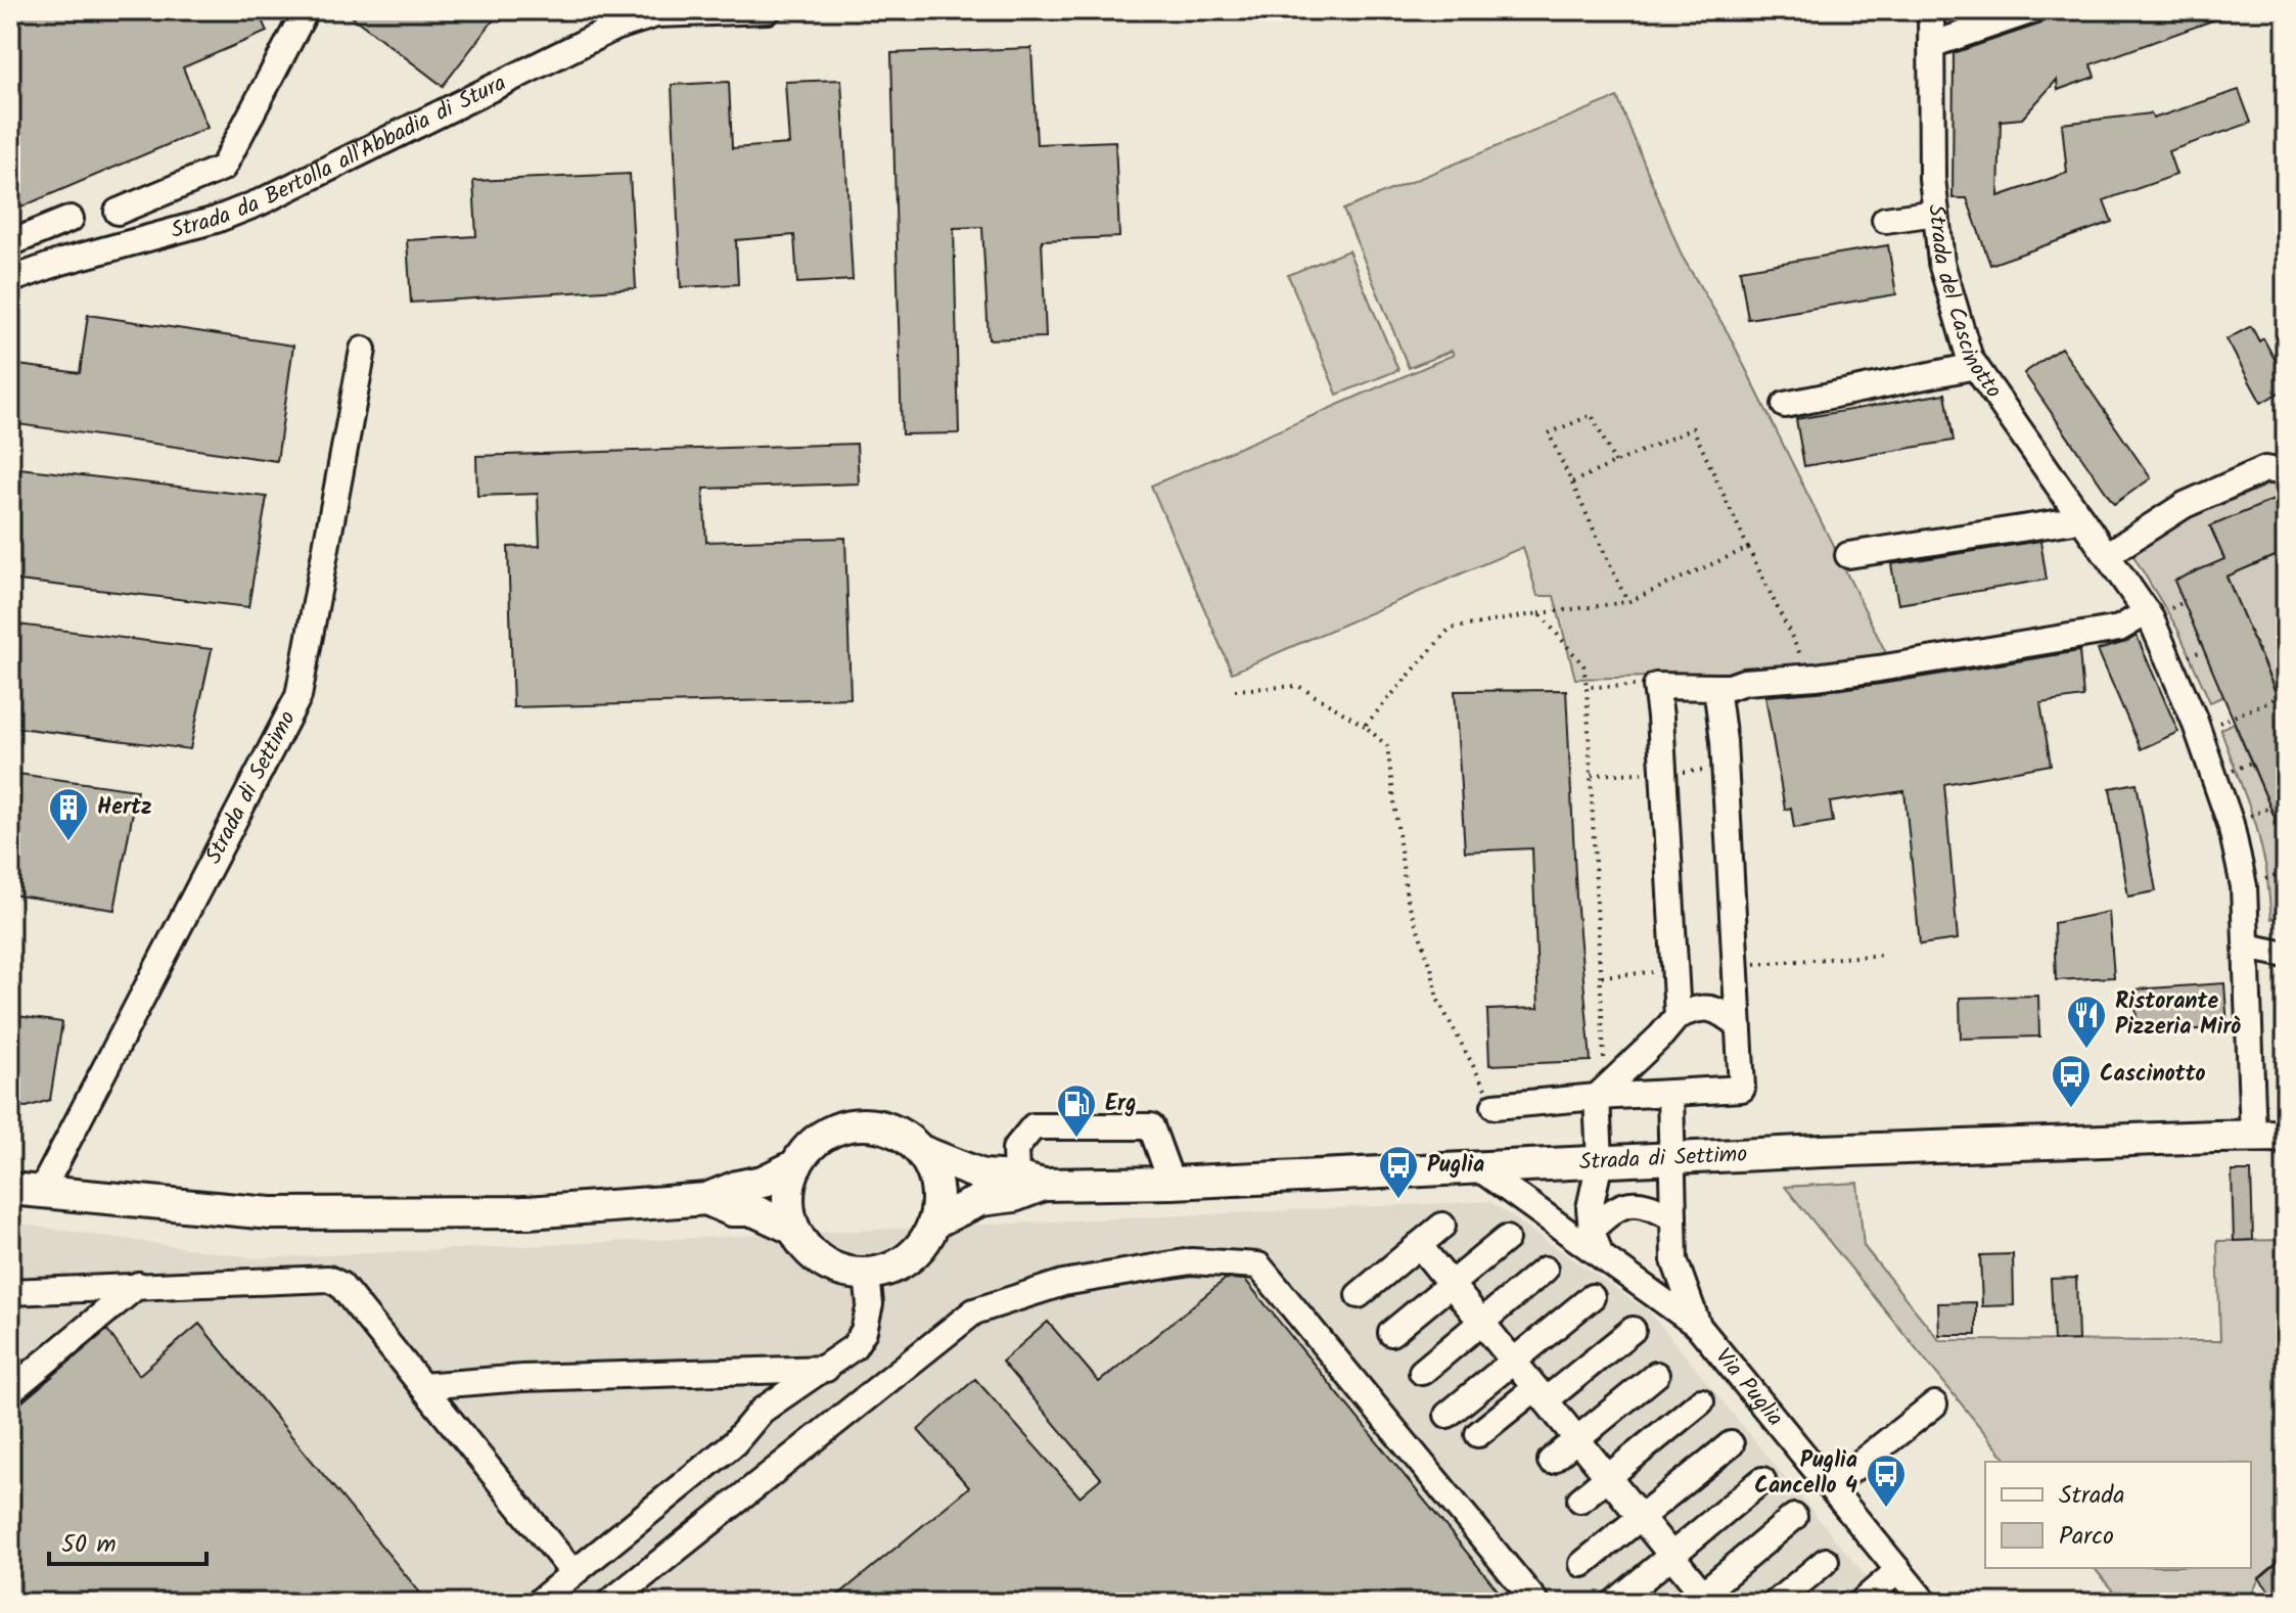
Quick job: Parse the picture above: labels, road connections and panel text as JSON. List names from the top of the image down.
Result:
{
  "streets": {
    "main road": ["Strada di Settimo"],
    "street": ["Strada da Bertolla all'Abbadia di Stura", "Strada del Cascinotto", "Via Puglia"]
  },
  "crossings": [
    ["Strada del Cascinotto", "Strada di Settimo"],
    ["Strada di Settimo", "Via Puglia"]
  ],
  "places": {
    "building": ["Hertz"],
    "restaurant": ["Ristorante Pizzeria Mirò"],
    "bus stop": ["Cascinotto", "Puglia", "Puglia Cancello 4"],
    "fuel station": ["Erg"]
  },
  "legend": ["Strada", "Parco"],
  "scale_bar": "50 m"
}
